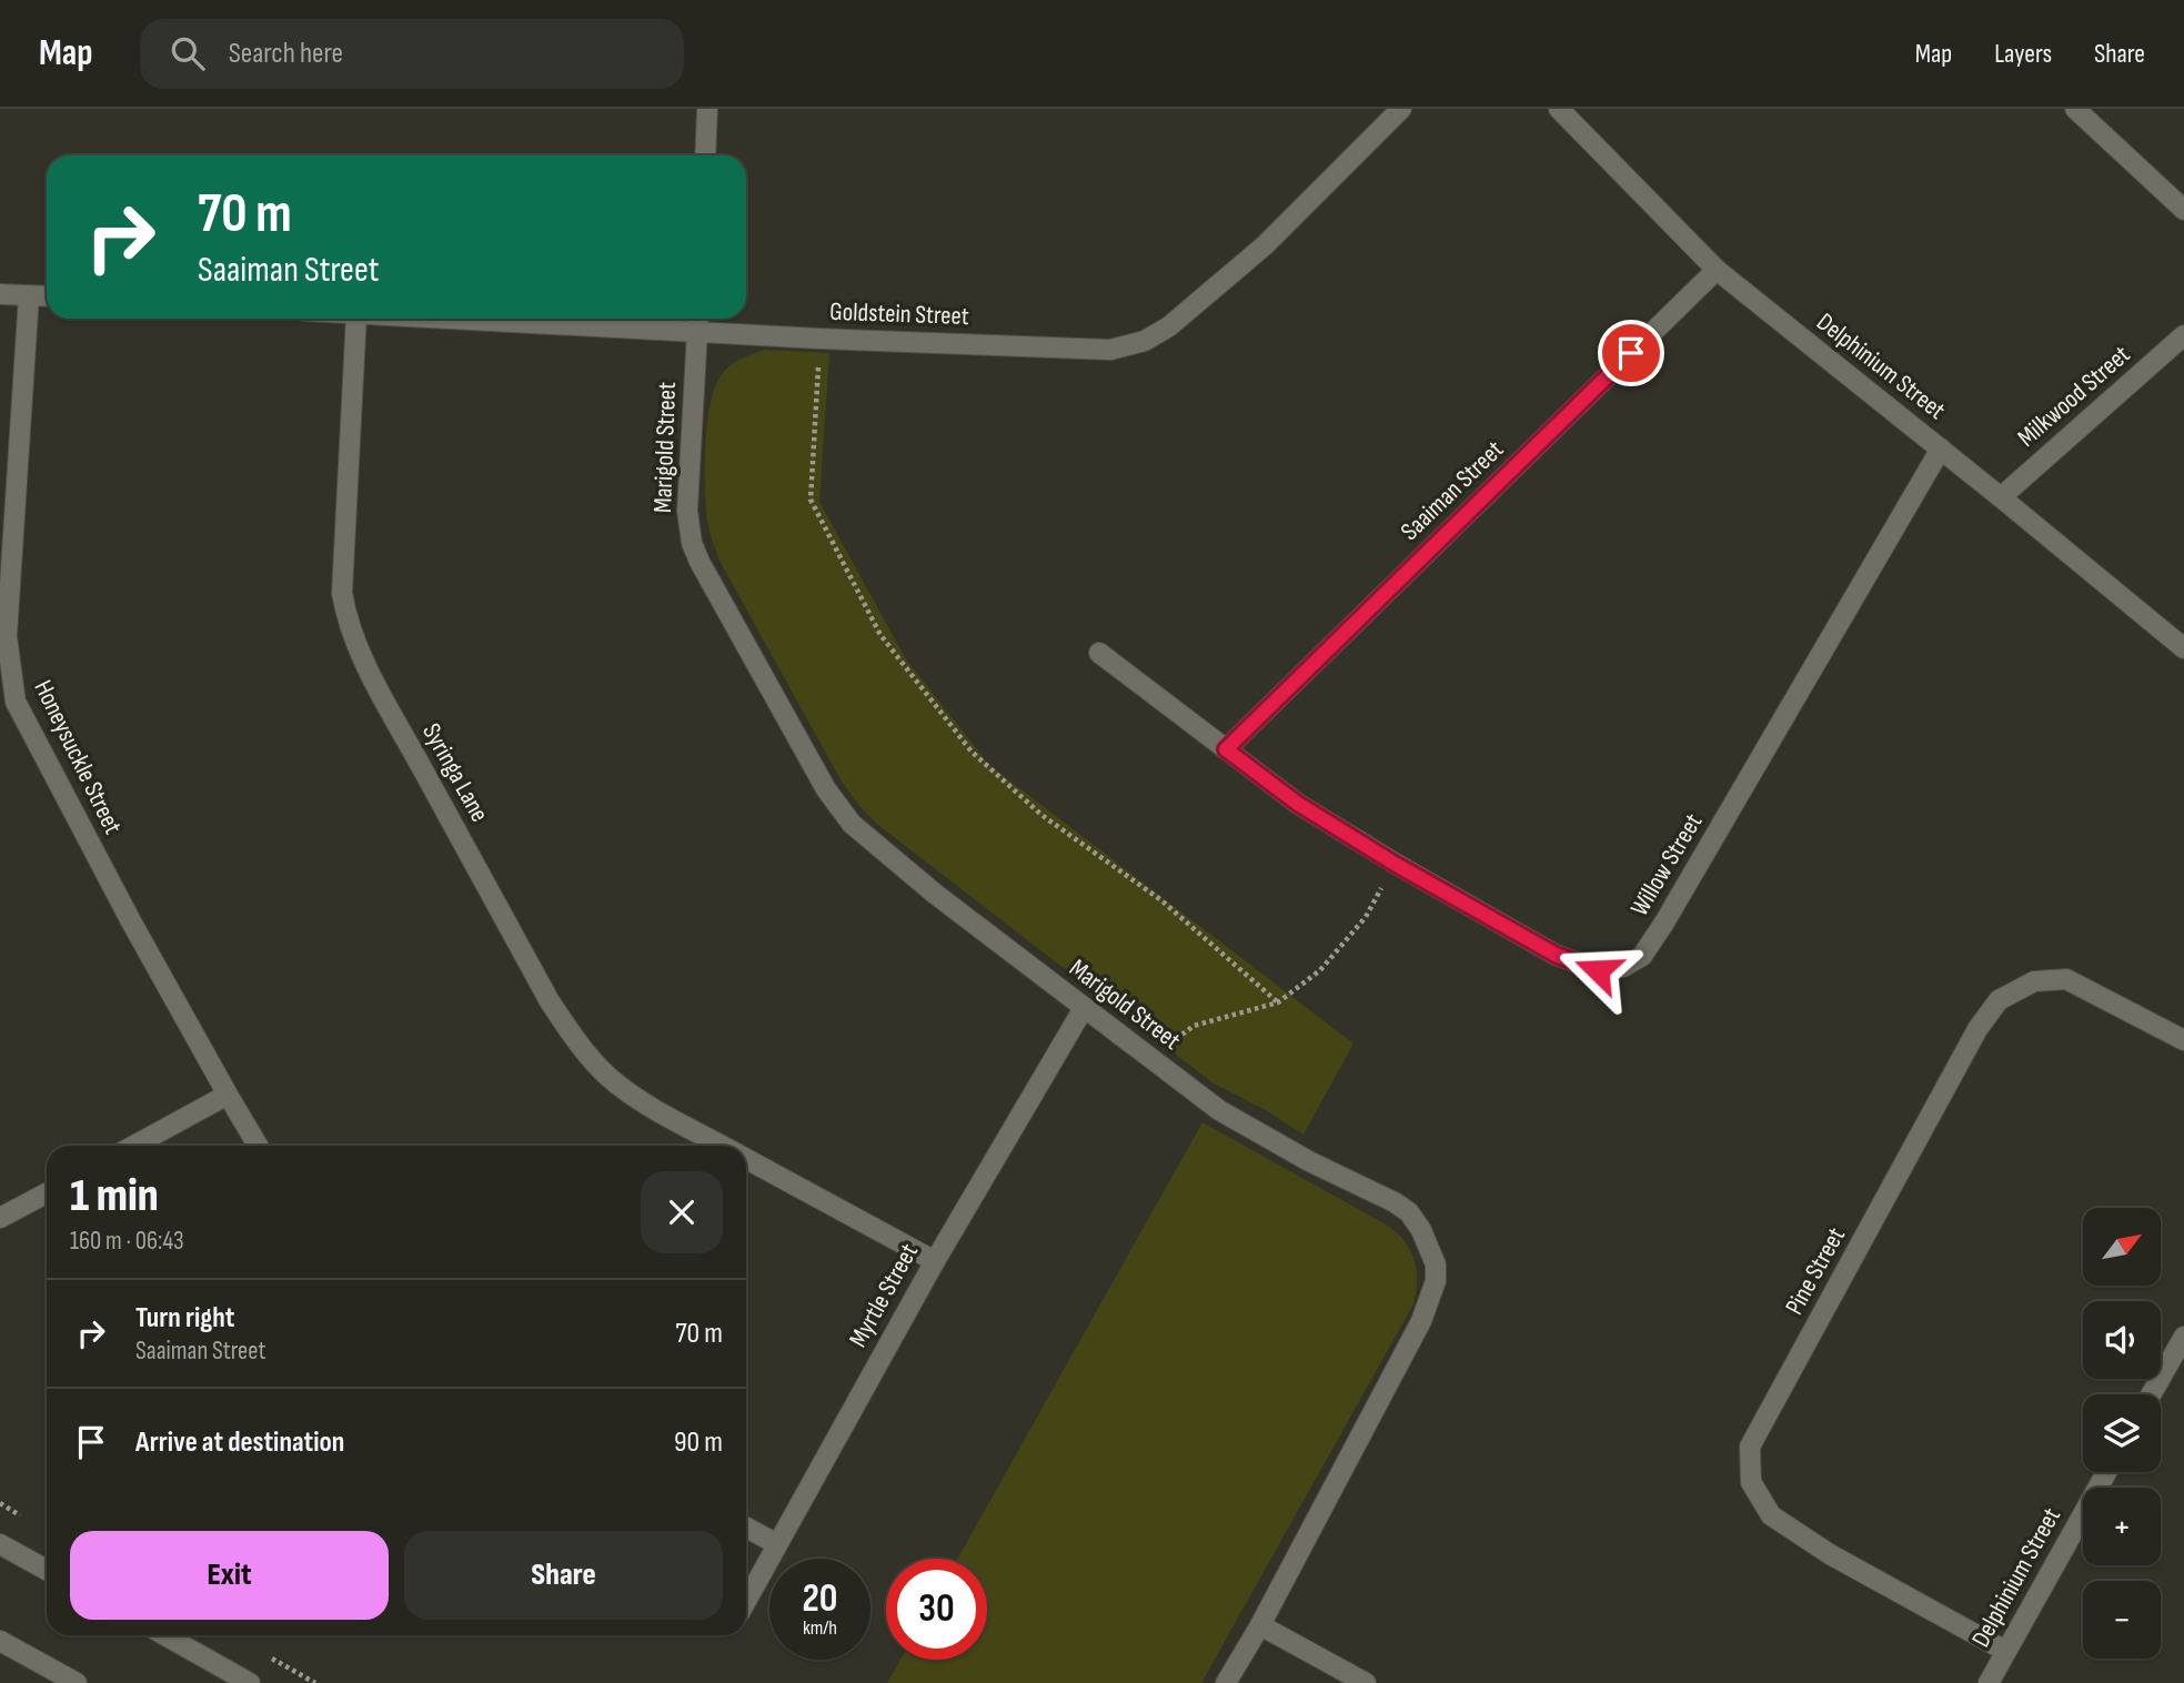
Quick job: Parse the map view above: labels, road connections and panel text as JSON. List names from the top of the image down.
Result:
{
  "streets": {
    "street": [
      "Goldstein Street",
      "Delphinium Street",
      "Milkwood Street",
      "Marigold Street",
      "Saaiman Street",
      "Honeysuckle Street",
      "Syringa Lane",
      "Willow Street",
      "Pine Street",
      "Myrtle Street"
    ]
  },
  "crossings": [
    ["Goldstein Street", "Marigold Street"],
    ["Delphinium Street", "Milkwood Street"],
    ["Delphinium Street", "Saaiman Street"],
    ["Delphinium Street", "Willow Street"],
    ["Delphinium Street", "Pine Street"],
    ["Marigold Street", "Myrtle Street"],
    ["Saaiman Street", "Willow Street"],
    ["Syringa Lane", "Myrtle Street"]
  ],
  "north": "top right",
  "page": {
    "header": "Map",
    "search": "Search here",
    "nav": ["Map", "Layers", "Share"],
    "turn": ["70 m", "Saaiman Street"],
    "heading": ["1 min", "160 m · 06:43"],
    "map_buttons": ["+", "−"],
    "list": [
      {
        "name": "Turn right",
        "note": "Saaiman Street",
        "value": "70 m"
      },
      {
        "name": "Arrive at destination",
        "value": "90 m"
      }
    ],
    "buttons": ["Exit", "Share"],
    "speed": "20 km/h",
    "limit": "30"
  }
}
